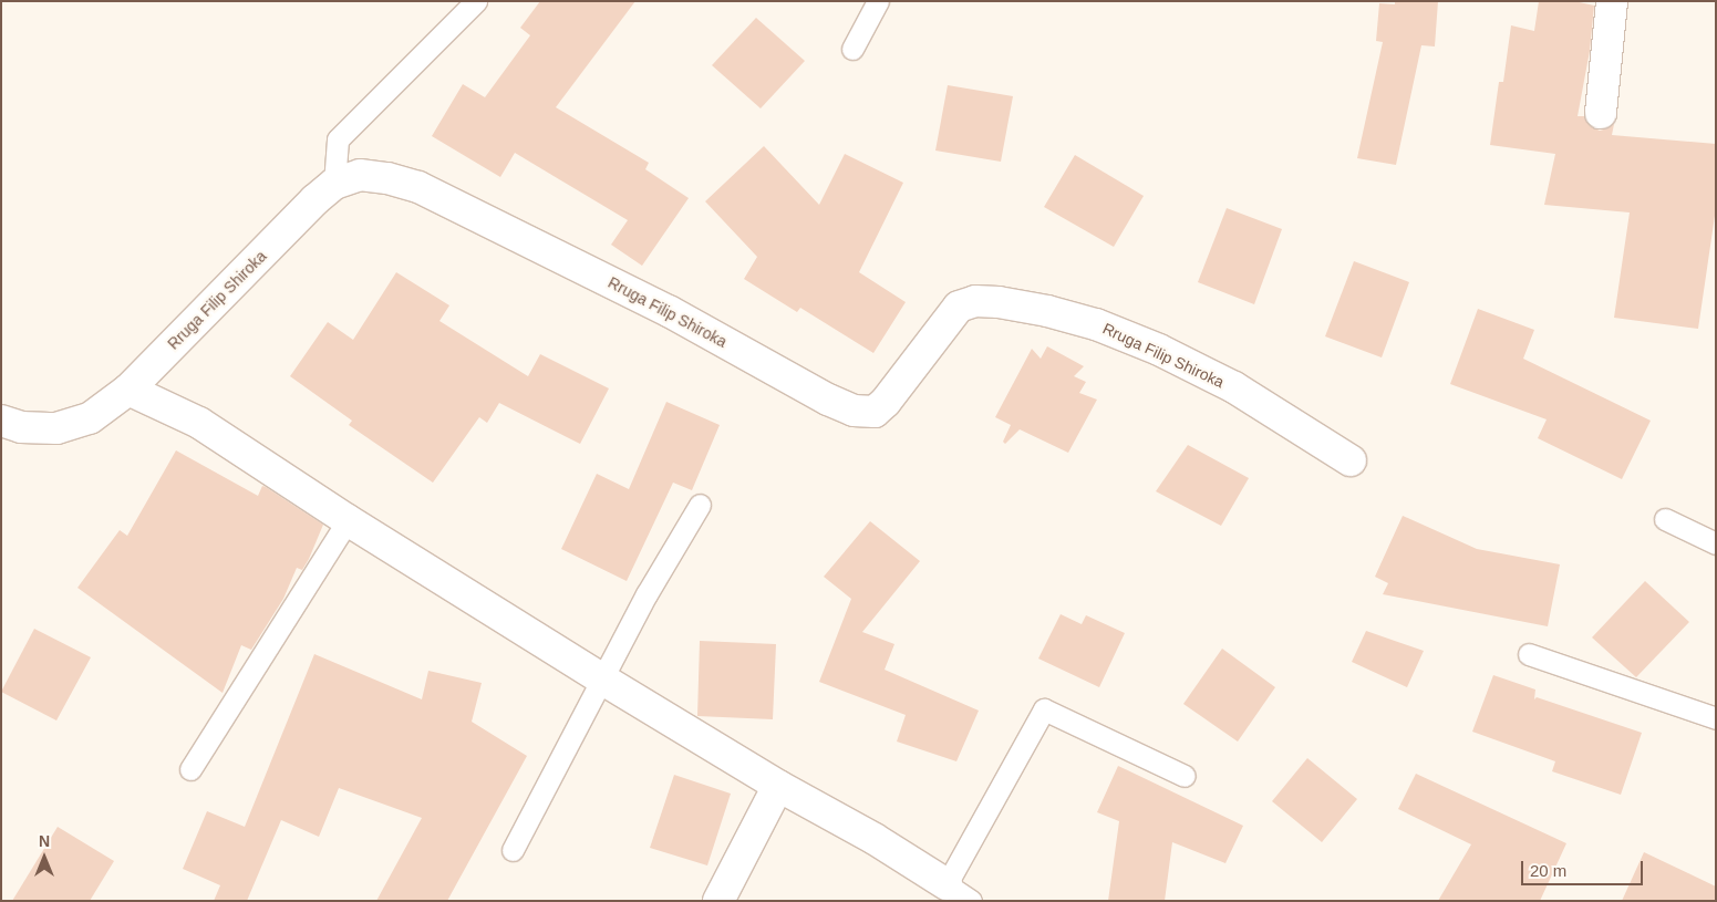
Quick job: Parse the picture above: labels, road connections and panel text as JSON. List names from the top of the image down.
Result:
{
  "streets": {
    "street": ["Rruga Filip Shiroka"]
  },
  "scale_bar": "20 m",
  "north": "top"
}
